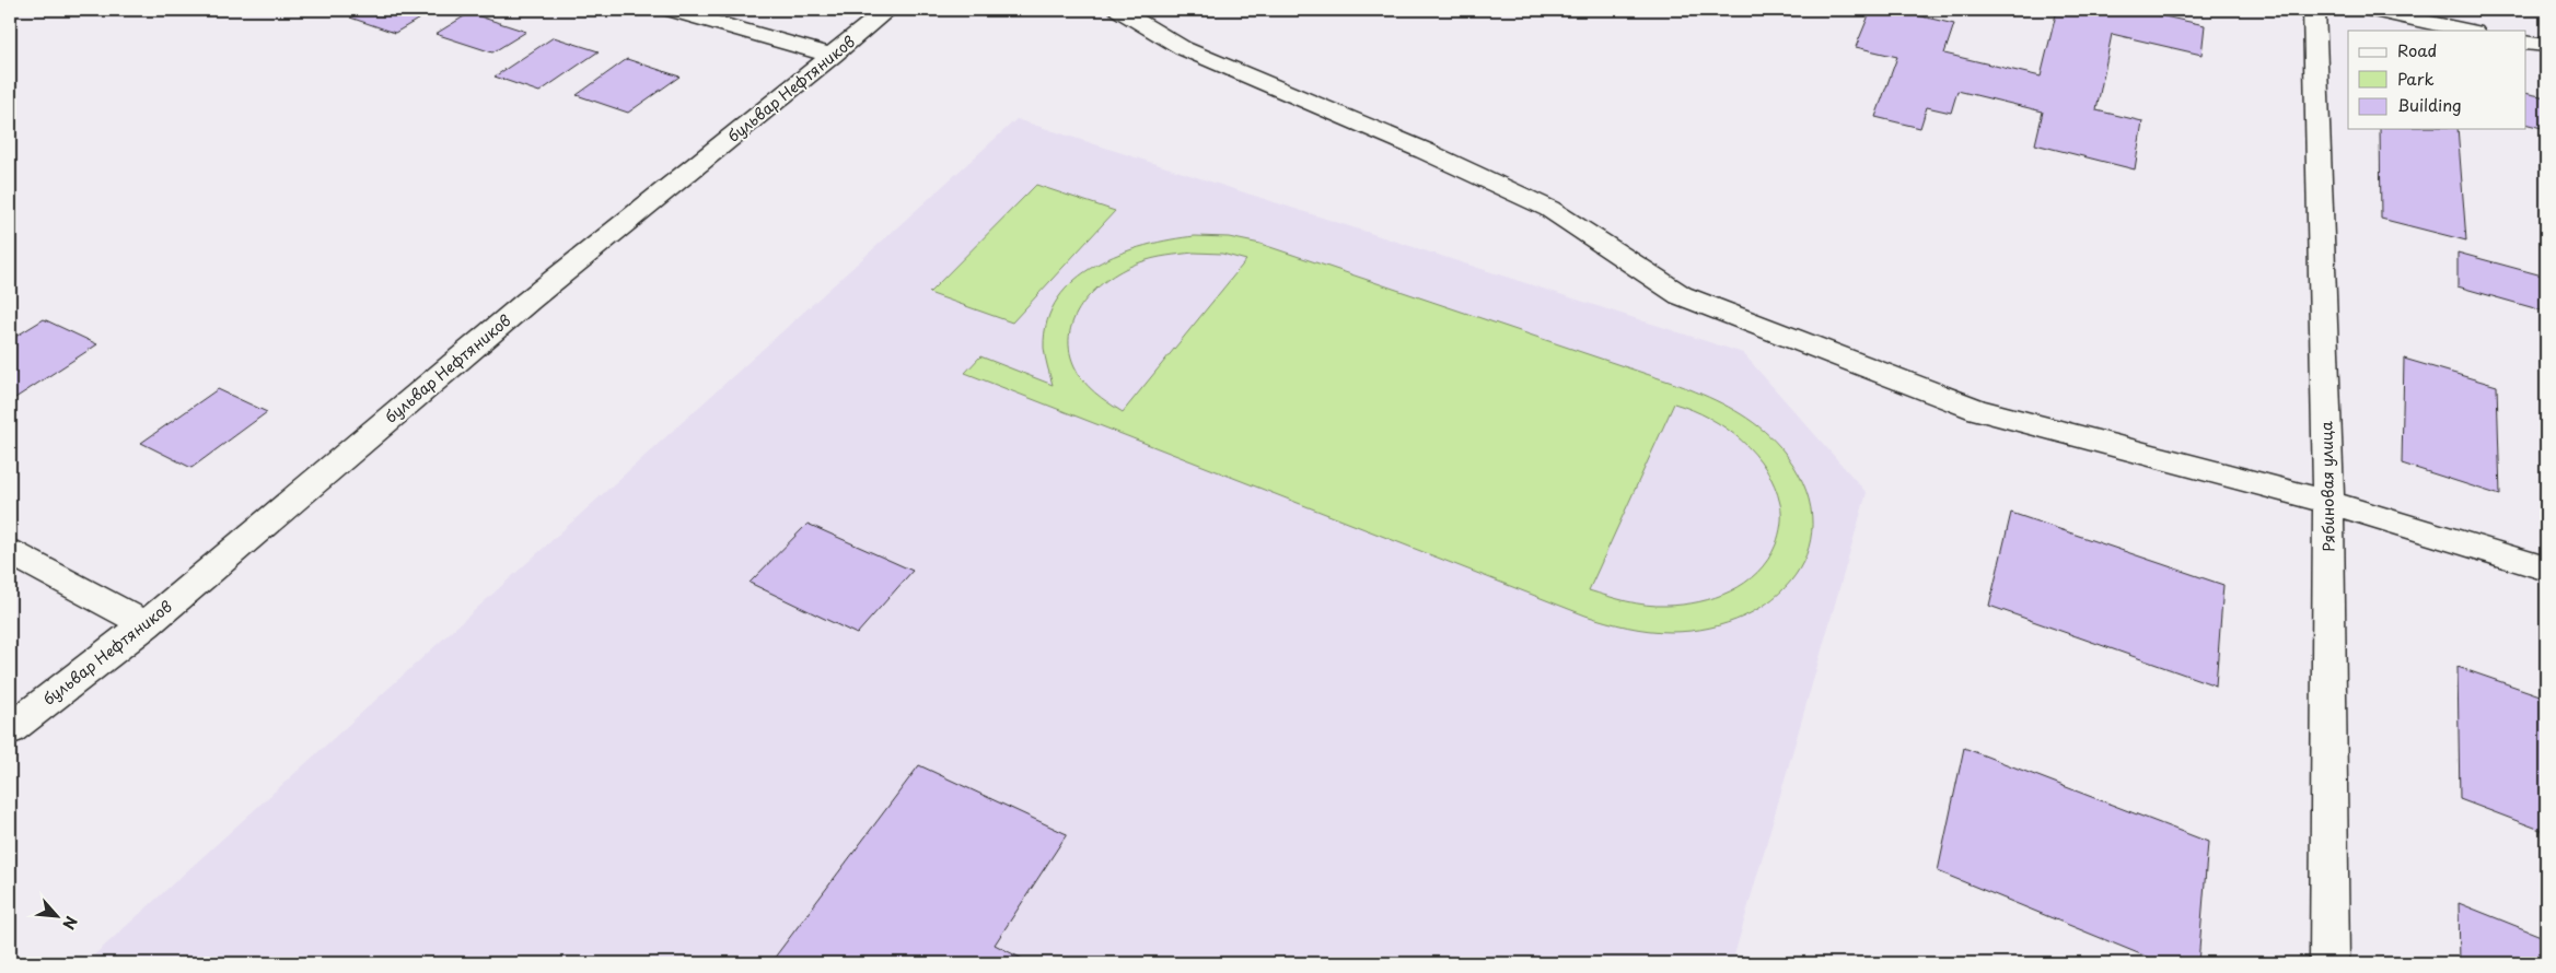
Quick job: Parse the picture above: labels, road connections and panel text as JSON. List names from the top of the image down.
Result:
{
  "streets": {
    "street": ["бульвар Нефтяников", "Рябиновая улица"]
  },
  "legend": ["Road", "Park", "Building"],
  "north": "bottom right"
}
